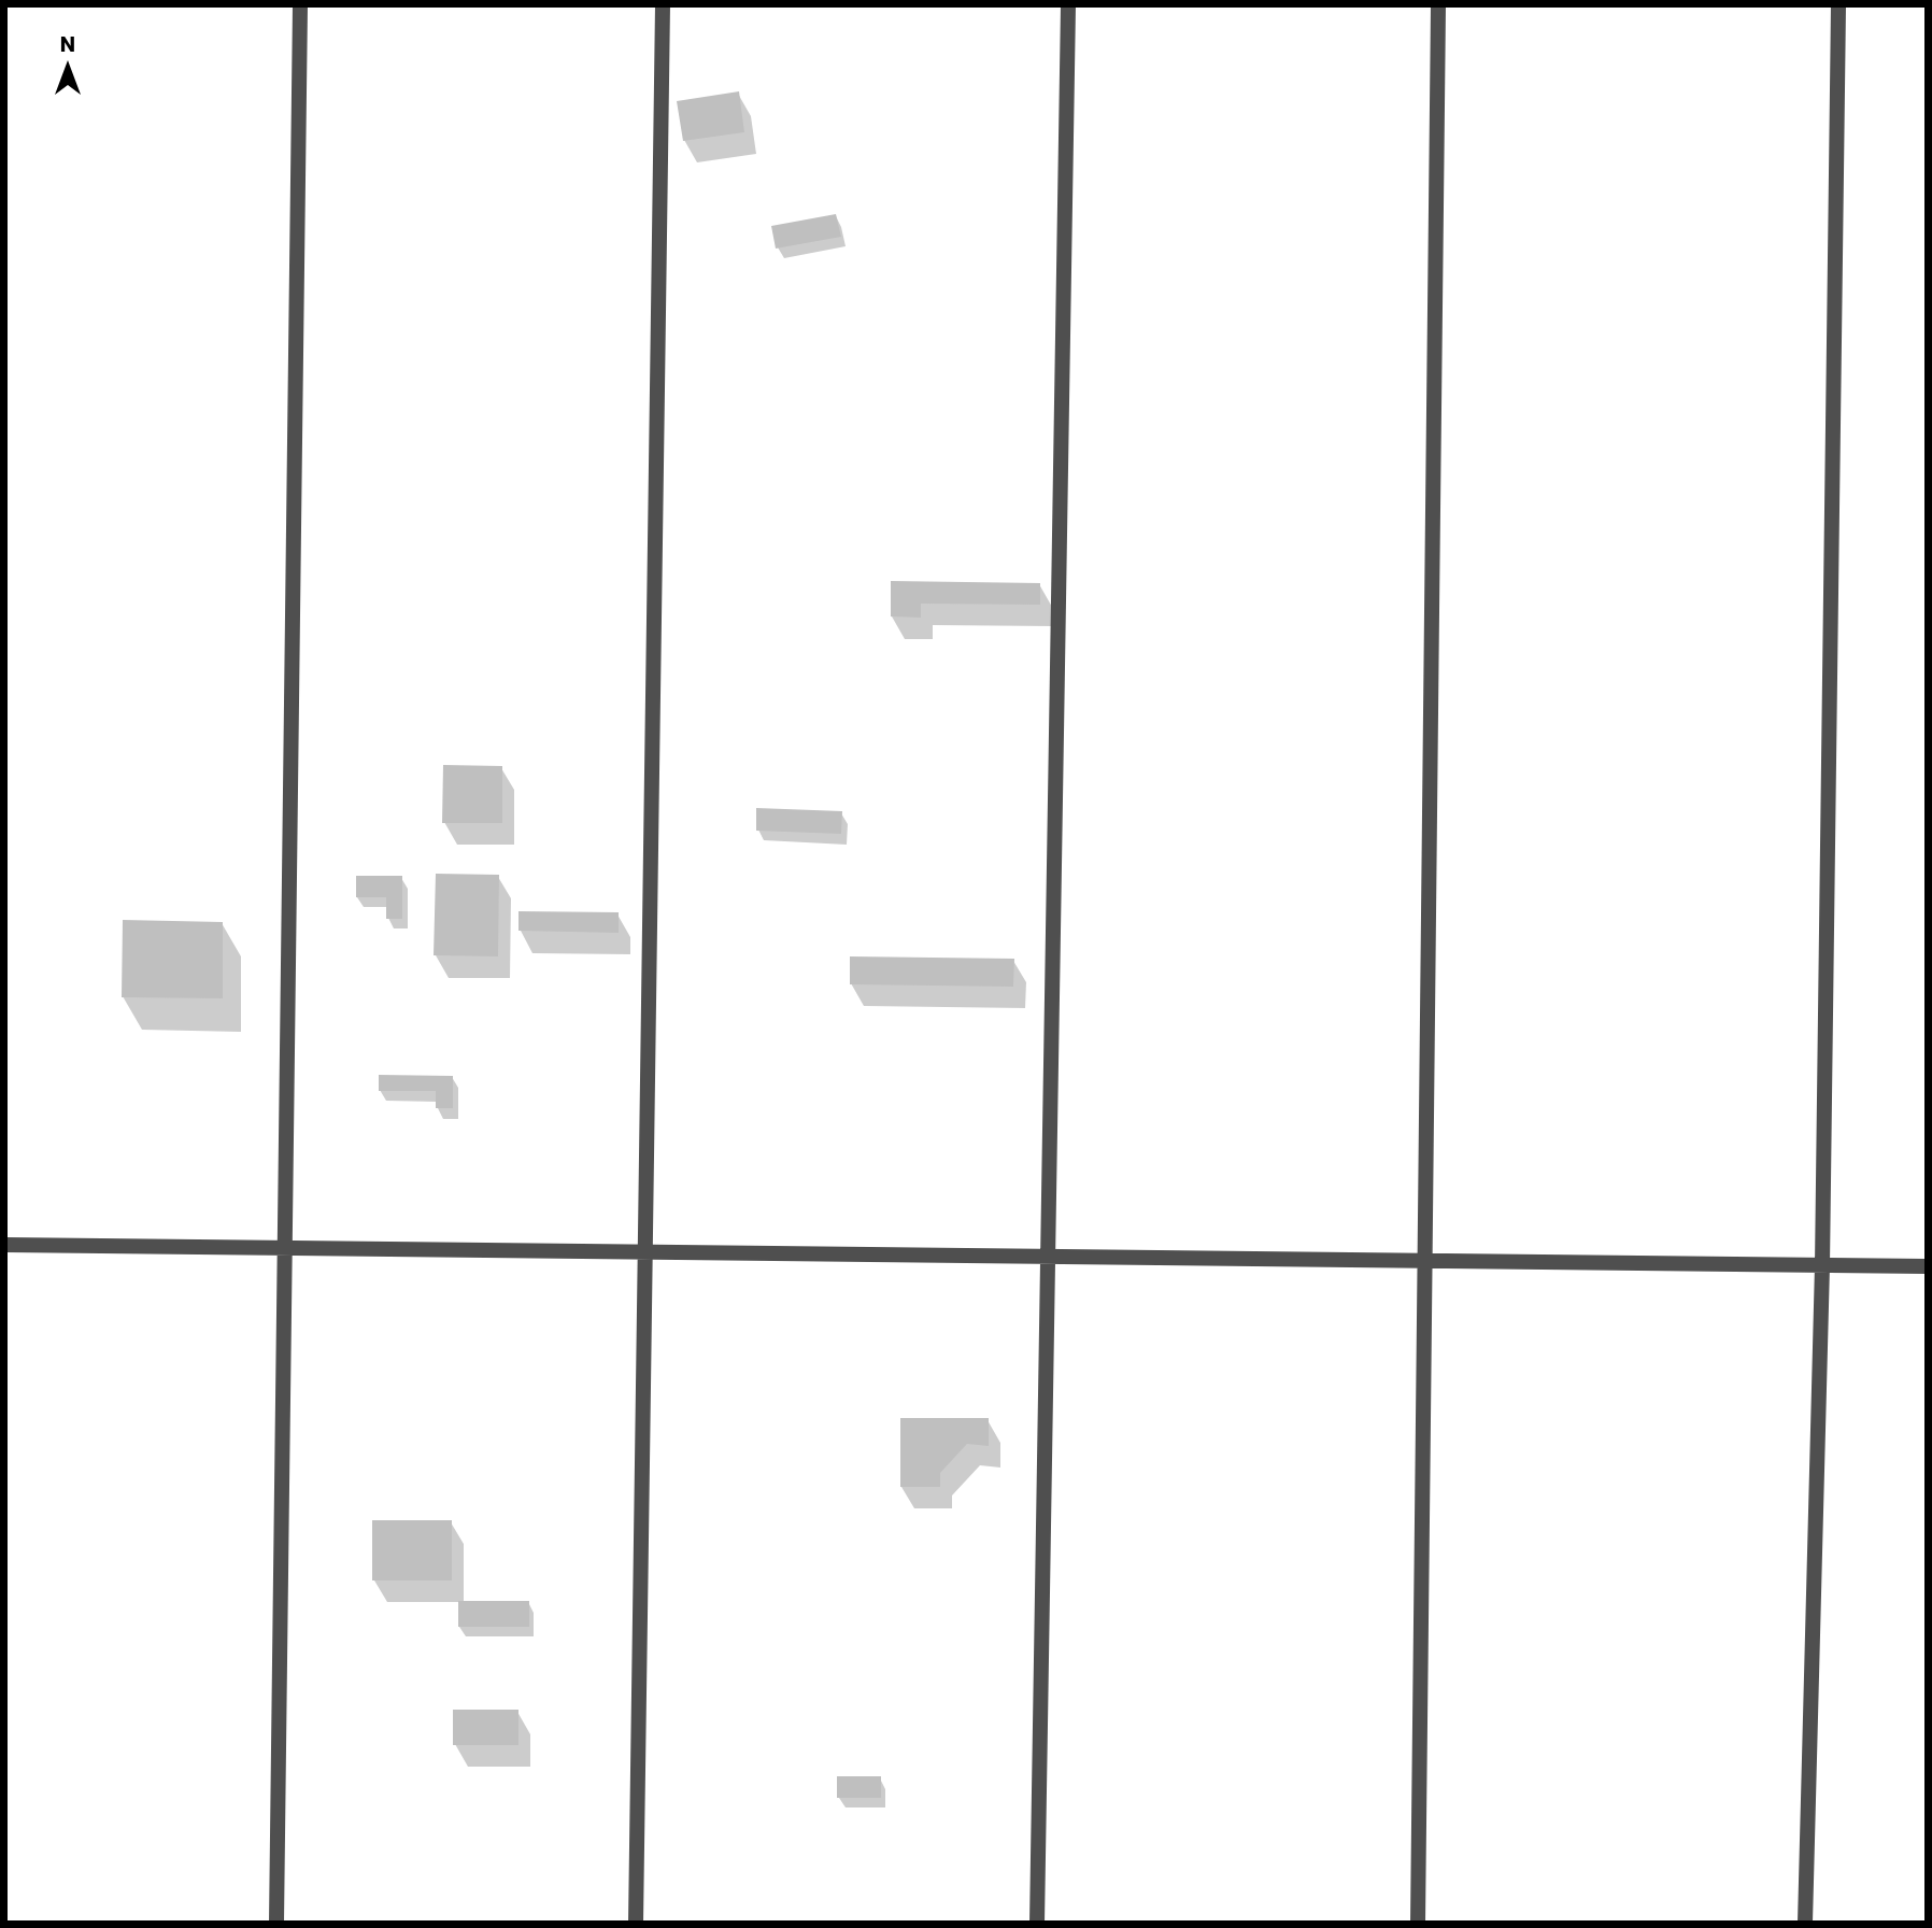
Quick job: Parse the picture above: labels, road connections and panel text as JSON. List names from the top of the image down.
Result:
{
  "north": "top"
}
